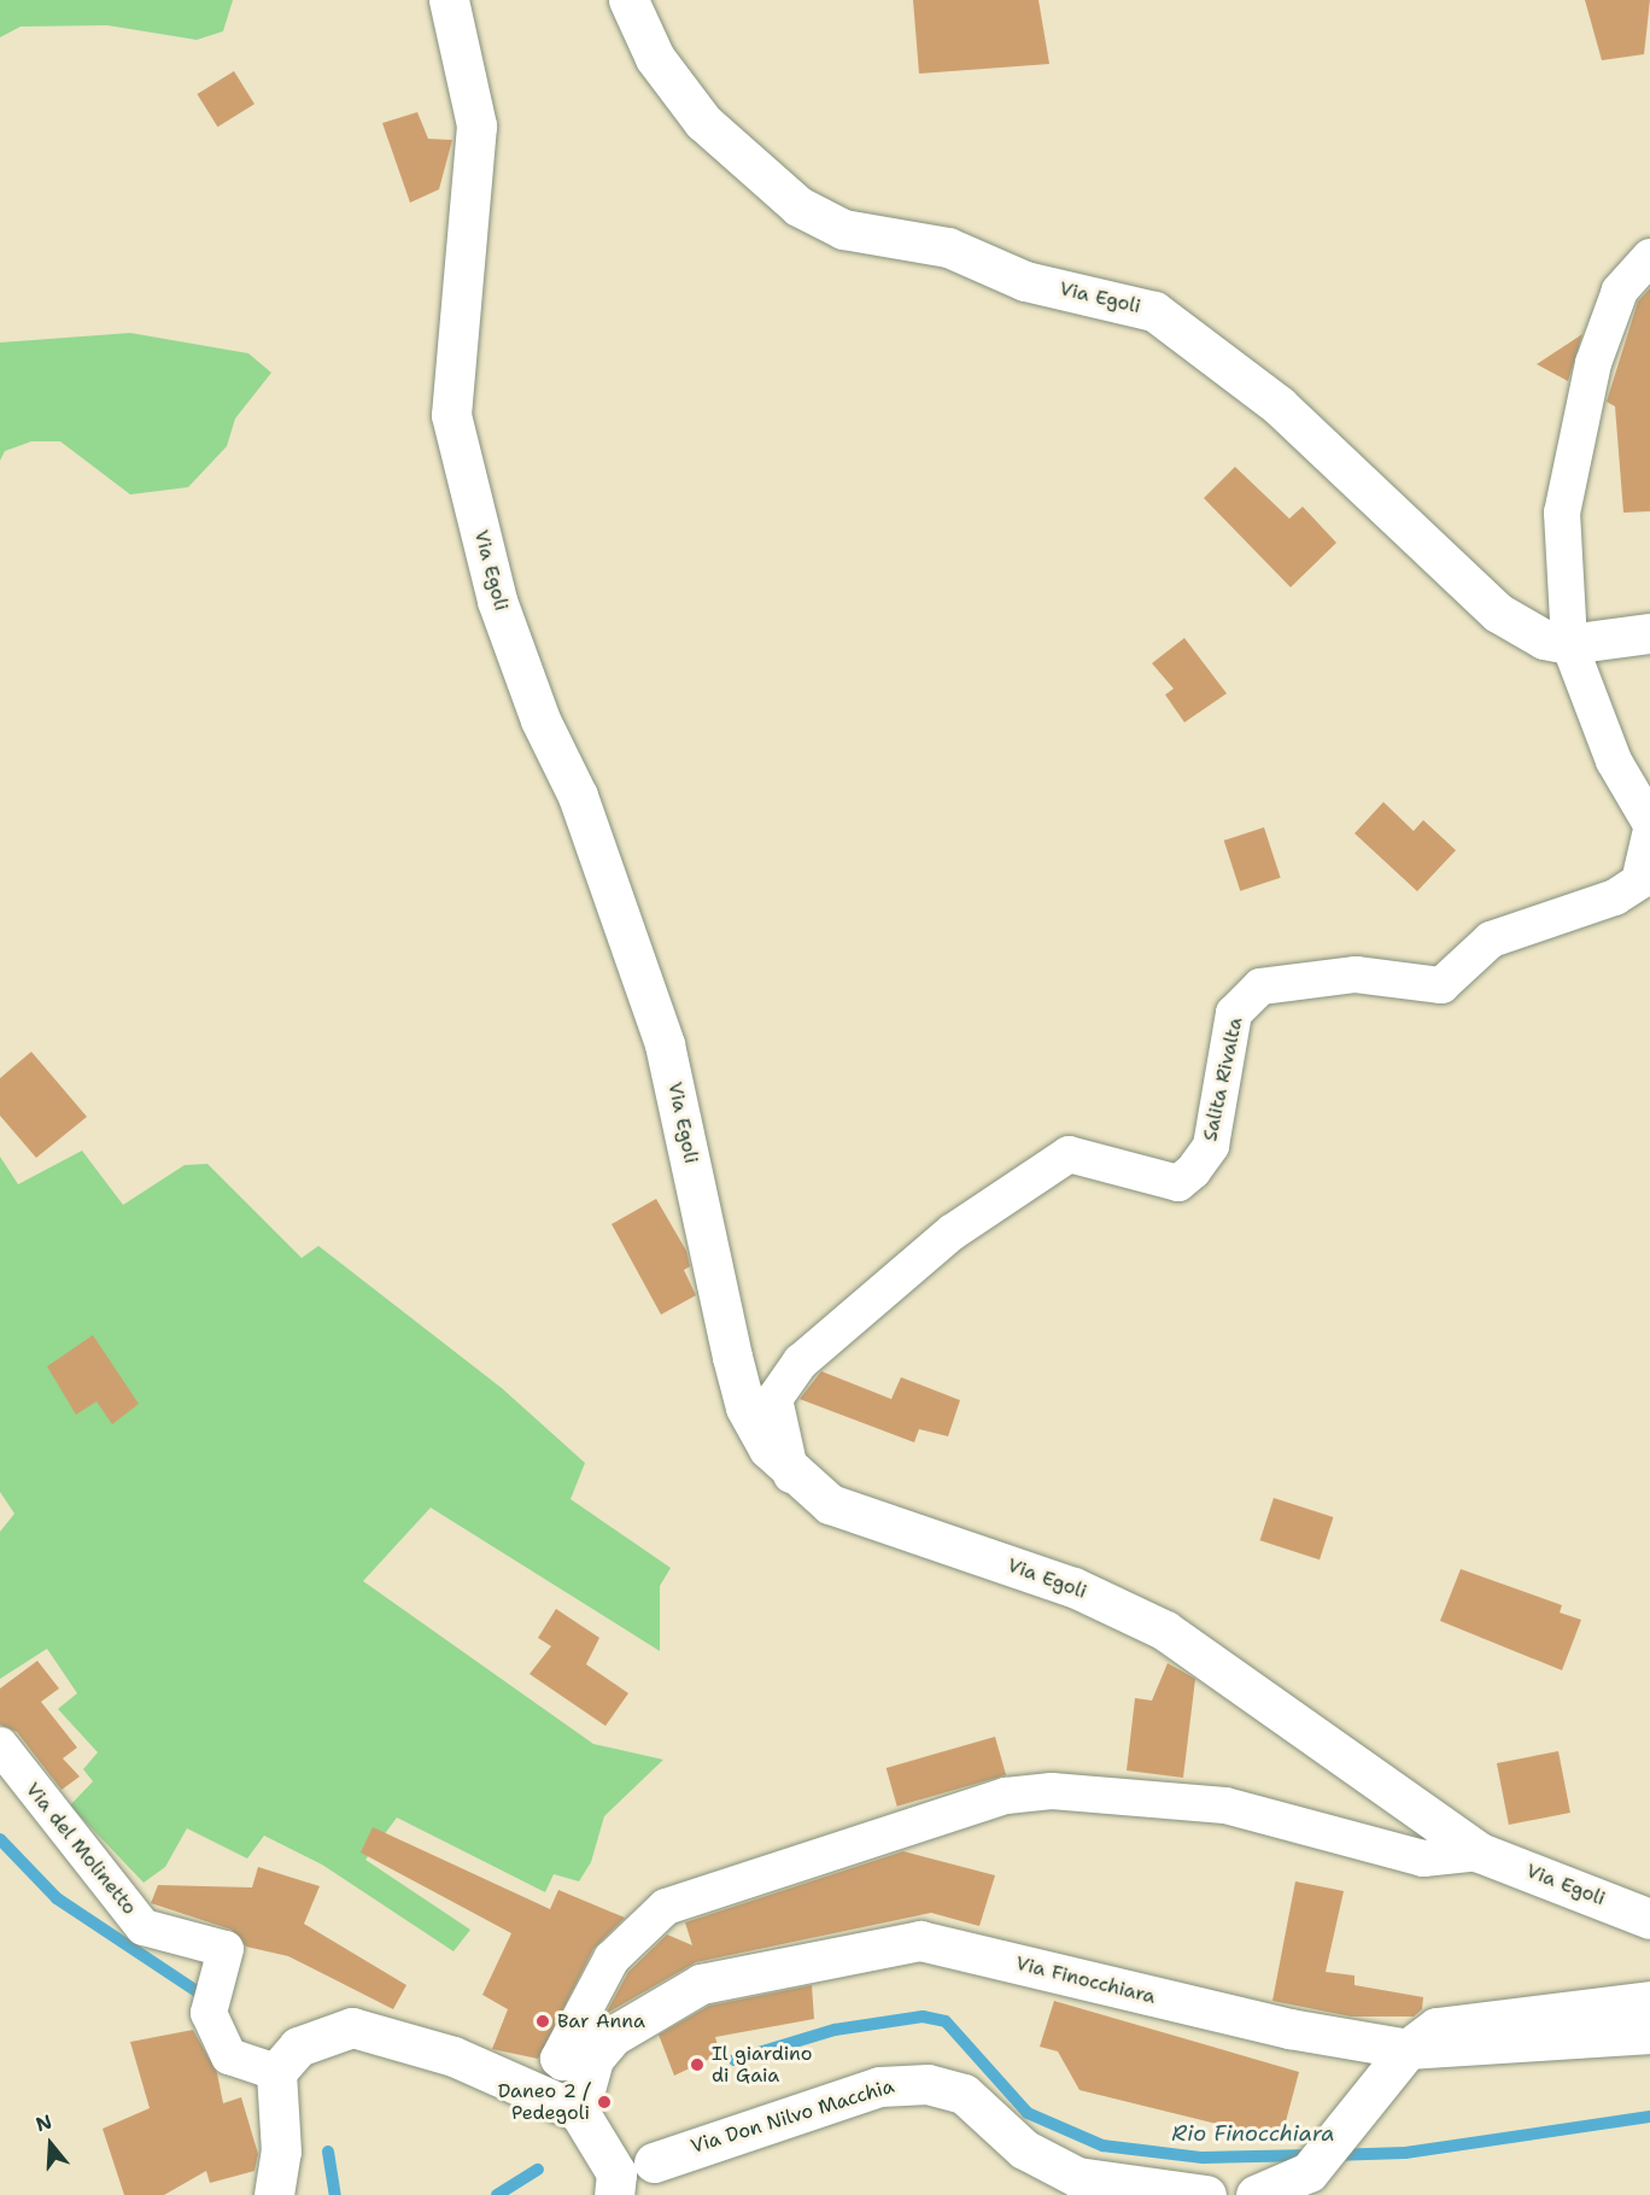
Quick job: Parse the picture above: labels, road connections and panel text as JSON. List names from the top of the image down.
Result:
{
  "streets": {
    "street": [
      "Via Egoli",
      "Salita Rivalta",
      "Via del Molinetto",
      "Via Finocchiara",
      "Via Don Nilvo Macchia"
    ]
  },
  "crossings": [
    ["Via Egoli", "Salita Rivalta"],
    ["Via Egoli", "Via Finocchiara"]
  ],
  "water": ["Rio Finocchiara"],
  "places": ["Bar Anna", "Il giardino di Gaia", "Daneo 2 / Pedegoli"],
  "north": "top"
}
